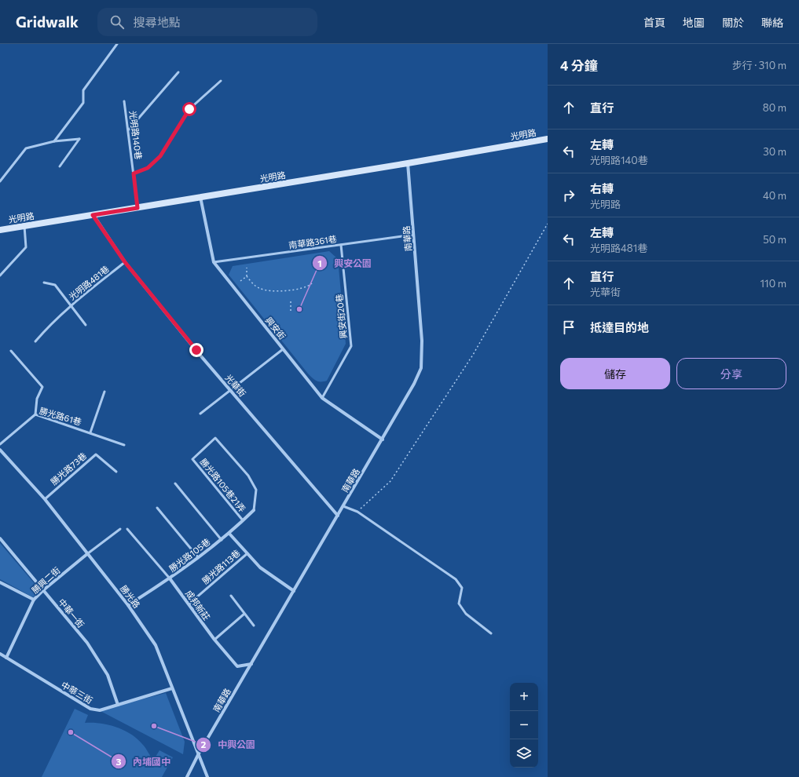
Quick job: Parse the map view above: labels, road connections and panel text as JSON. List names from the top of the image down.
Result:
{
  "streets": {
    "main road": ["光明路"],
    "street": [
      "南華路",
      "興安街",
      "光華街",
      "勝光路105巷",
      "勝興二街",
      "勝光路",
      "成邦新莊",
      "中華一街",
      "中華三街"
    ],
    "lane": [
      "光明路140巷",
      "南華路361巷",
      "光明路481巷",
      "興安街20巷",
      "勝光路61巷",
      "勝光路73巷",
      "勝光路105巷21弄",
      "勝光路113巷"
    ]
  },
  "crossings": [
    ["光明路", "光明路140巷"],
    ["光明路", "南華路"],
    ["光明路", "興安街"],
    ["南華路", "南華路361巷"],
    ["南華路", "興安街"],
    ["南華路", "光華街"],
    ["南華路", "勝光路"],
    ["南華路", "成邦新莊"],
    ["南華路361巷", "興安街20巷"],
    ["南華路361巷", "興安街"],
    ["光明路481巷", "光華街"],
    ["興安街20巷", "興安街"],
    ["勝光路73巷", "勝光路"],
    ["勝光路105巷21弄", "勝光路105巷"],
    ["勝光路105巷", "勝光路"],
    ["勝光路105巷", "成邦新莊"],
    ["勝光路113巷", "成邦新莊"],
    ["勝興二街", "勝光路"],
    ["勝興二街", "中華一街"],
    ["勝興二街", "中華三街"],
    ["勝光路", "中華三街"],
    ["中華一街", "中華三街"]
  ],
  "places": ["興安公園", "中興公園", "內埔國中"],
  "page": {
    "header": "Gridwalk",
    "search": "搜尋地點",
    "nav": [
      "首頁",
      "地圖",
      "關於",
      "聯絡"
    ],
    "heading": ["4 分鐘", "步行 · 310 m"],
    "list": [
      ["直行", "80 m"],
      ["左轉", "光明路140巷", "30 m"],
      ["右轉", "光明路", "40 m"],
      ["左轉", "光明路481巷", "50 m"],
      ["直行", "光華街", "110 m"],
      "抵達目的地"
    ],
    "buttons": ["儲存", "分享"],
    "map_buttons": ["+", "−"]
  }
}
